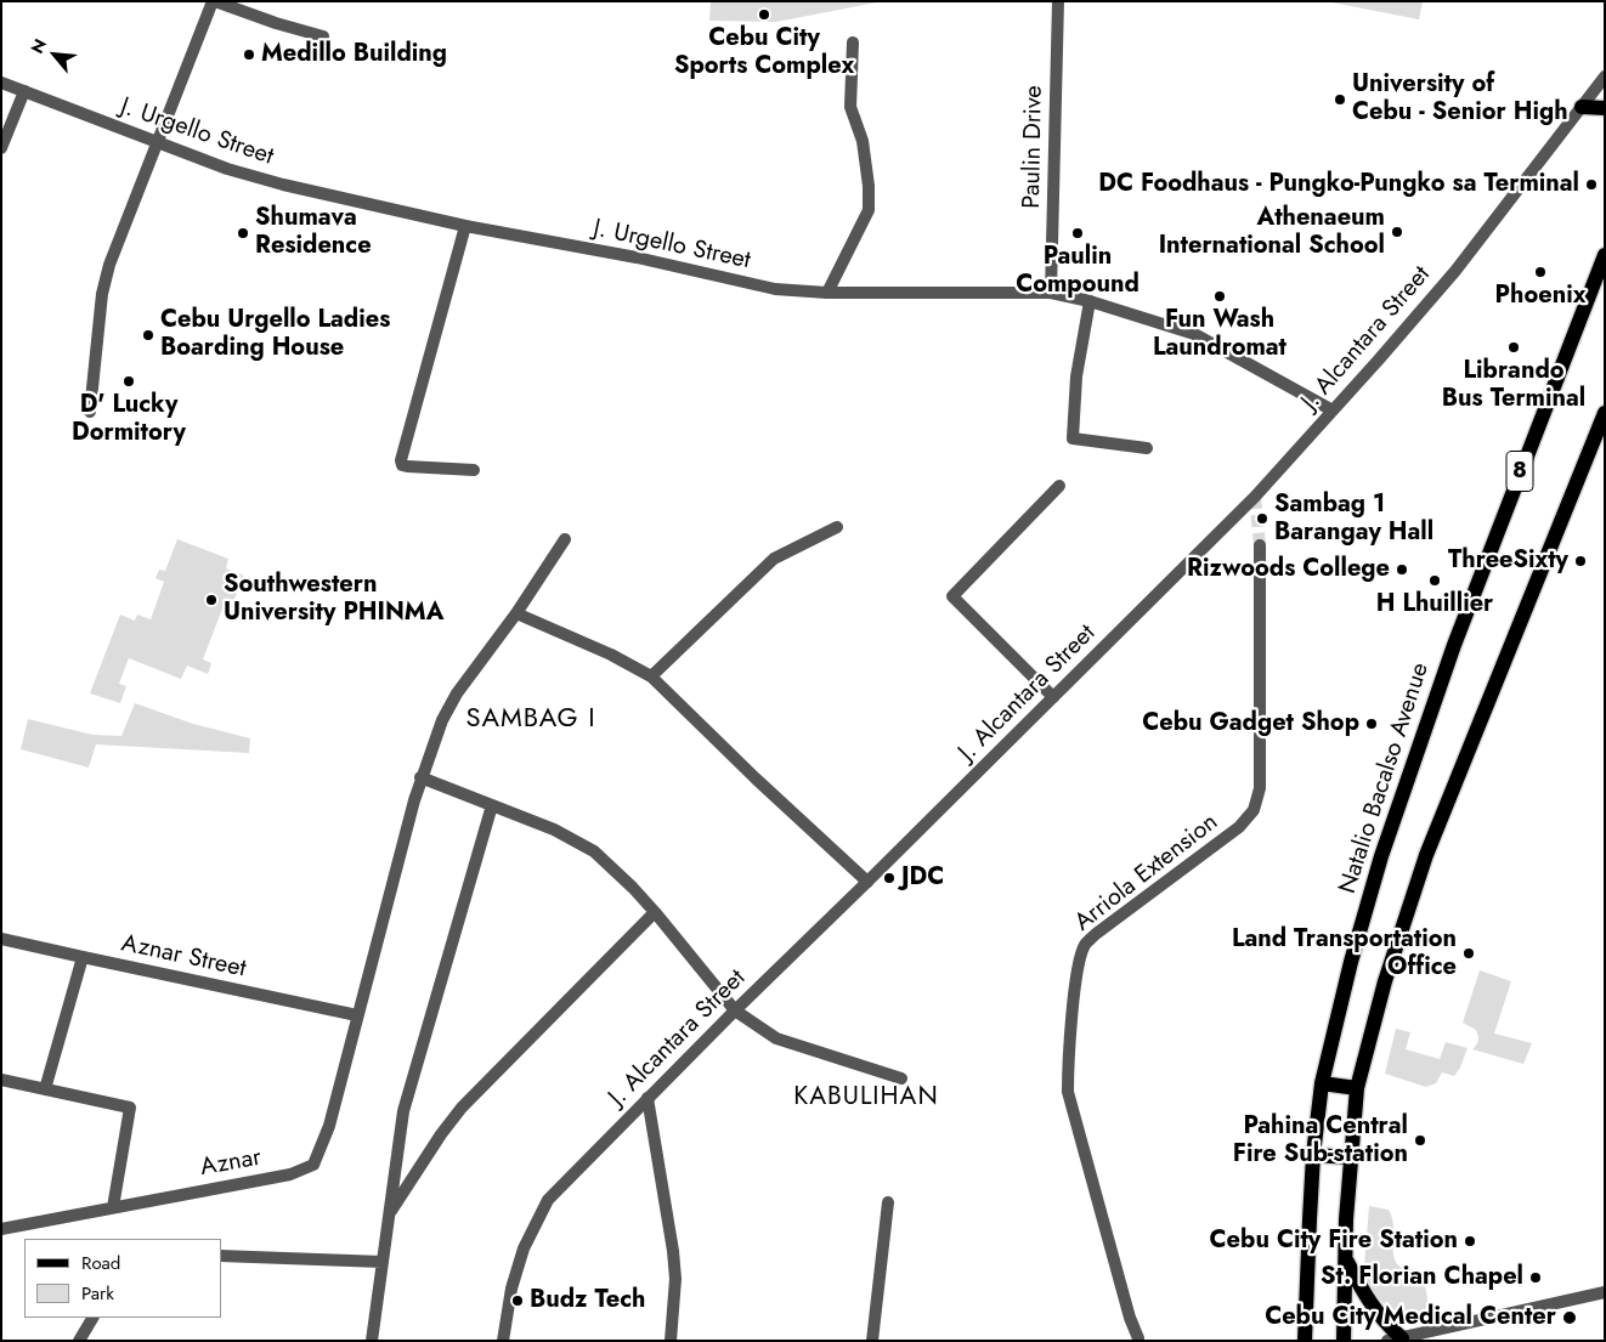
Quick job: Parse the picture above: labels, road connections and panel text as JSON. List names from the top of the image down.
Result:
{
  "streets": {
    "main road": ["8", "Natalio Bacalso Avenue"],
    "street": [
      "J. Urgello Street",
      "Paulin Drive",
      "J. Alcantara Street",
      "Arriola Extension",
      "Aznar Street",
      "Aznar"
    ]
  },
  "crossings": [
    ["J. Urgello Street", "Paulin Drive"],
    ["J. Urgello Street", "J. Alcantara Street"],
    ["Aznar Street", "Aznar"]
  ],
  "districts": ["SAMBAG I", "KABULIHAN"],
  "places": [
    "Cebu City Sports Complex",
    "Medillo Building",
    "University of Cebu - Senior High",
    "DC Foodhaus - Pungko-Pungko sa Terminal",
    "Athenaeum International School",
    "Shumava Residence",
    "Paulin Compound",
    "Phoenix",
    "Fun Wash Laundromat",
    "Cebu Urgello Ladies Boarding House",
    "Librando Bus Terminal",
    "D' Lucky Dormitory",
    "Sambag 1 Barangay Hall",
    "ThreeSixty",
    "Rizwoods College",
    "H Lhuillier",
    "Southwestern University PHINMA",
    "Cebu Gadget Shop",
    "JDC",
    "Land Transportation Office",
    "Pahina Central Fire Sub-station",
    "Cebu City Fire Station",
    "St. Florian Chapel",
    "Budz Tech",
    "Cebu City Medical Center"
  ],
  "legend": ["Road", "Park"],
  "north": "top left"
}
